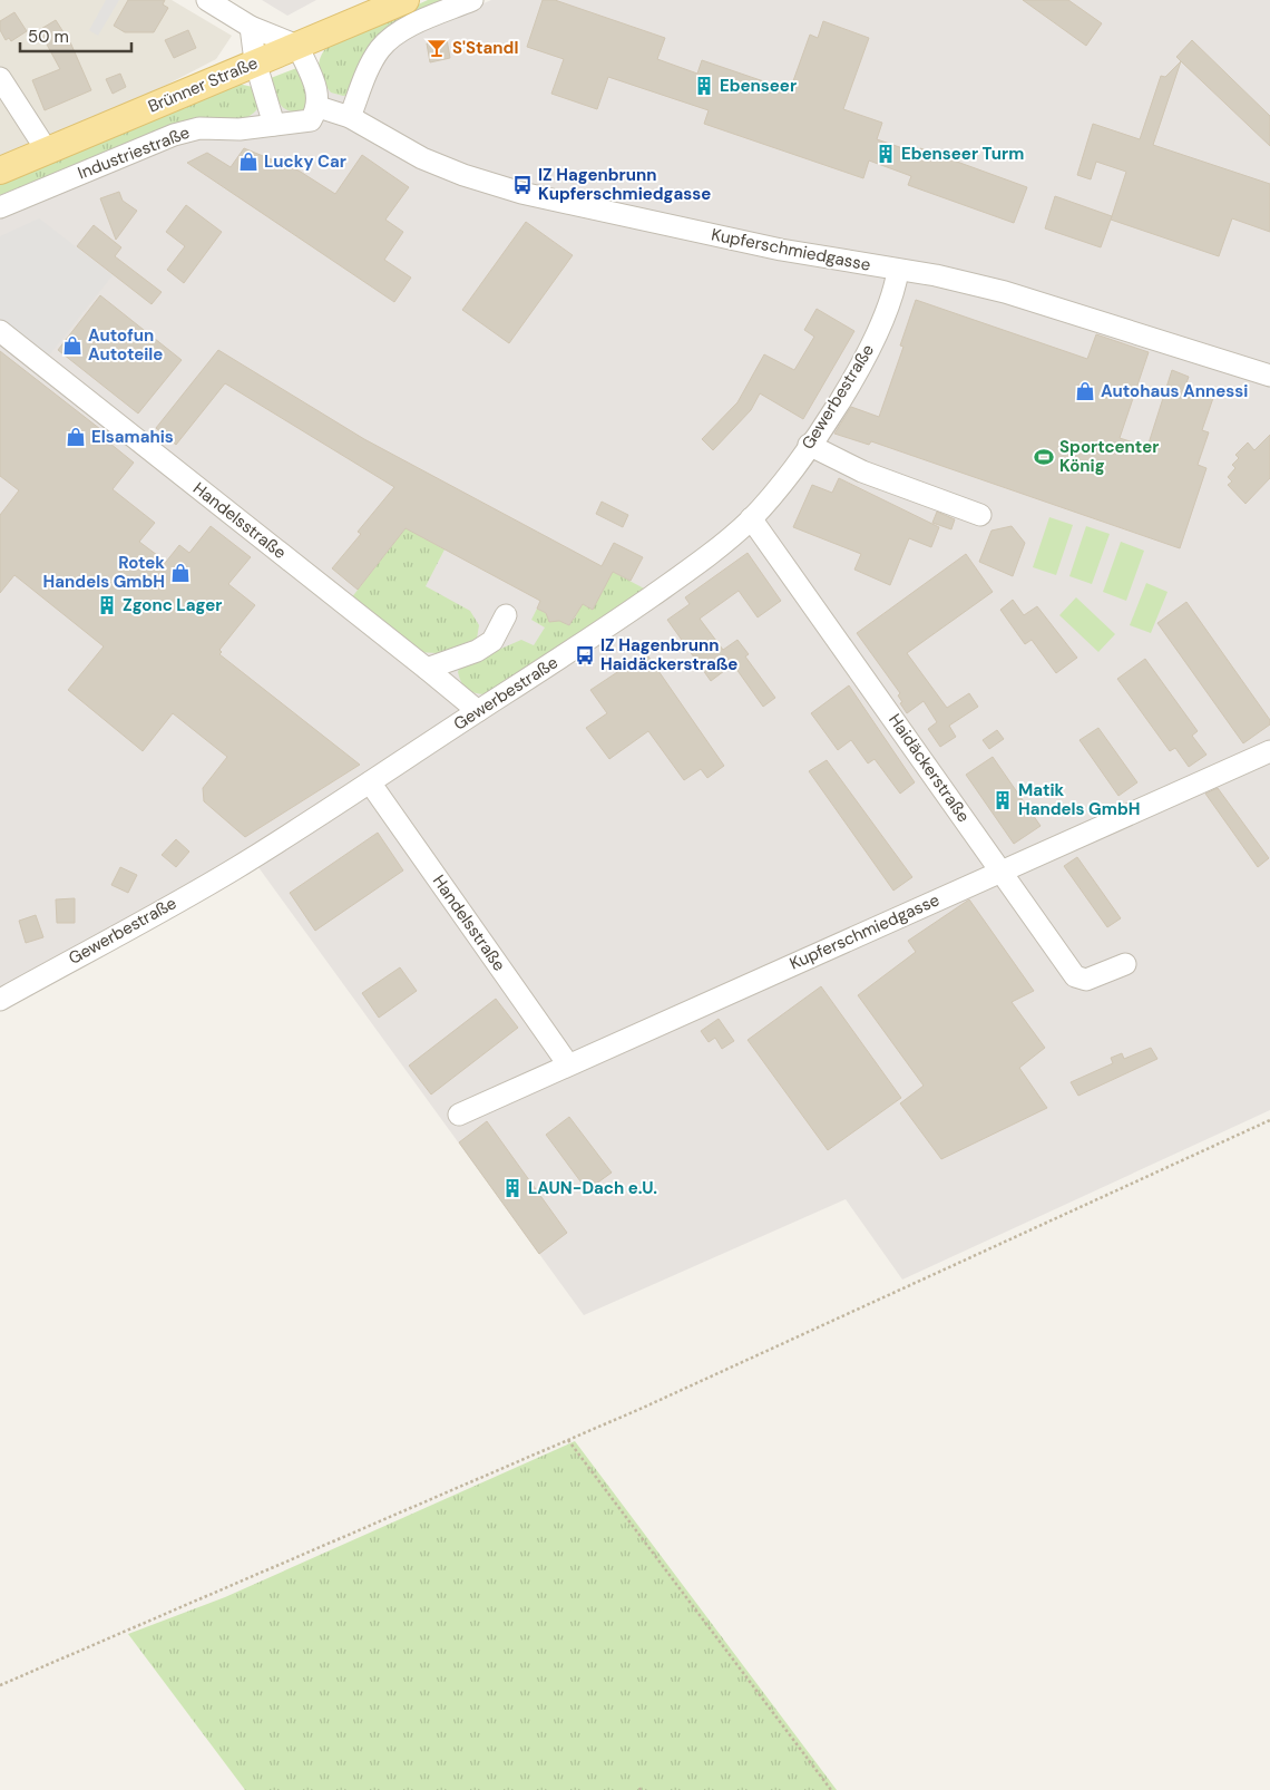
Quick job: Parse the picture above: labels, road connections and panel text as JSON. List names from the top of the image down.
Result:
{
  "streets": {
    "main road": ["Brünner Straße"],
    "street": [
      "Industriestraße",
      "Kupferschmiedgasse",
      "Gewerbestraße",
      "Handelsstraße",
      "Haidäckerstraße"
    ]
  },
  "crossings": [
    ["Kupferschmiedgasse", "Gewerbestraße"],
    ["Kupferschmiedgasse", "Handelsstraße"],
    ["Kupferschmiedgasse", "Haidäckerstraße"],
    ["Gewerbestraße", "Handelsstraße"],
    ["Gewerbestraße", "Haidäckerstraße"]
  ],
  "places": {
    "bar": ["S'Standl"],
    "building": [
      "Ebenseer",
      "Ebenseer Turm",
      "Zgonc Lager",
      "Matik Handels GmbH",
      "LAUN-Dach e.U."
    ],
    "shop": [
      "Lucky Car",
      "Autofun Autoteile",
      "Autohaus Annessi",
      "Elsamahis",
      "Rotek Handels GmbH"
    ],
    "bus stop": ["IZ Hagenbrunn Kupferschmiedgasse", "IZ Hagenbrunn Haidäckerstraße"],
    "sports": ["Sportcenter König"]
  },
  "scale_bar": "50 m"
}
